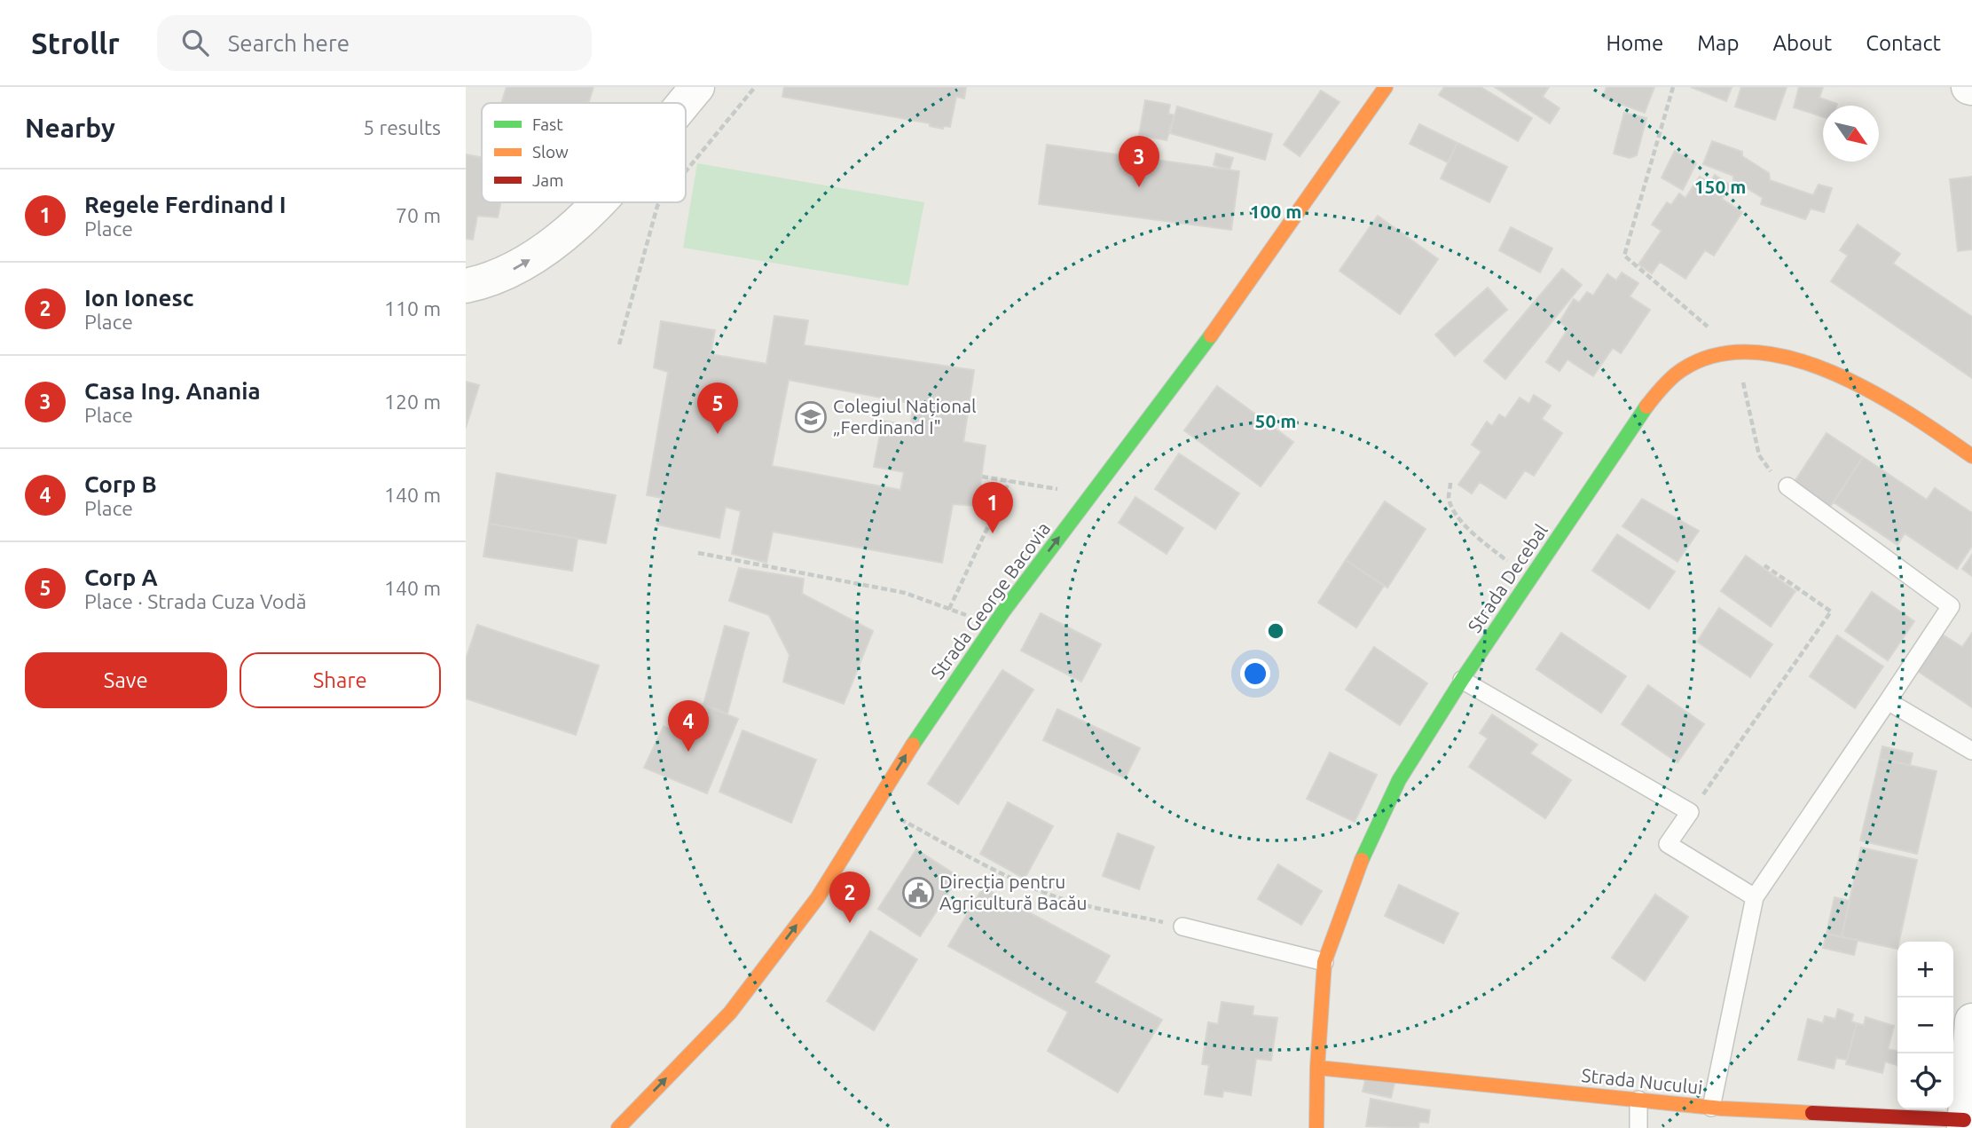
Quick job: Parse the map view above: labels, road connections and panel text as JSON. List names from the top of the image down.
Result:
{
  "streets": {
    "street": ["Strada Decebal", "Strada George Bacovia", "Strada Nucului"]
  },
  "crossings": [
    ["Strada Decebal", "Strada Nucului"]
  ],
  "one_way": ["Strada George Bacovia"],
  "places": {
    "school or university": ["Colegiul Național „Ferdinand I\""],
    "public building": ["Direcția pentru Agricultură Bacău"]
  },
  "legend": ["Fast", "Slow", "Jam"],
  "north": "bottom right",
  "page": {
    "header": "Strollr",
    "search": "Search here",
    "nav": [
      "Home",
      "Map",
      "About",
      "Contact"
    ],
    "heading": ["Nearby", "5 results"],
    "pins": [
      "3",
      "5",
      "1",
      "4",
      "2"
    ],
    "list": [
      {
        "mark": "1",
        "name": "Regele Ferdinand I",
        "note": "Place",
        "value": "70 m"
      },
      {
        "mark": "2",
        "name": "Ion Ionesc",
        "note": "Place",
        "value": "110 m"
      },
      {
        "mark": "3",
        "name": "Casa Ing. Anania",
        "note": "Place",
        "value": "120 m"
      },
      {
        "mark": "4",
        "name": "Corp B",
        "note": "Place",
        "value": "140 m"
      },
      {
        "mark": "5",
        "name": "Corp A",
        "note": "Place · Strada Cuza Vodă",
        "value": "140 m"
      }
    ],
    "buttons": ["Save", "Share"],
    "map_buttons": ["+", "−"]
  },
  "rings": ["150 m", "100 m", "50 m"]
}
